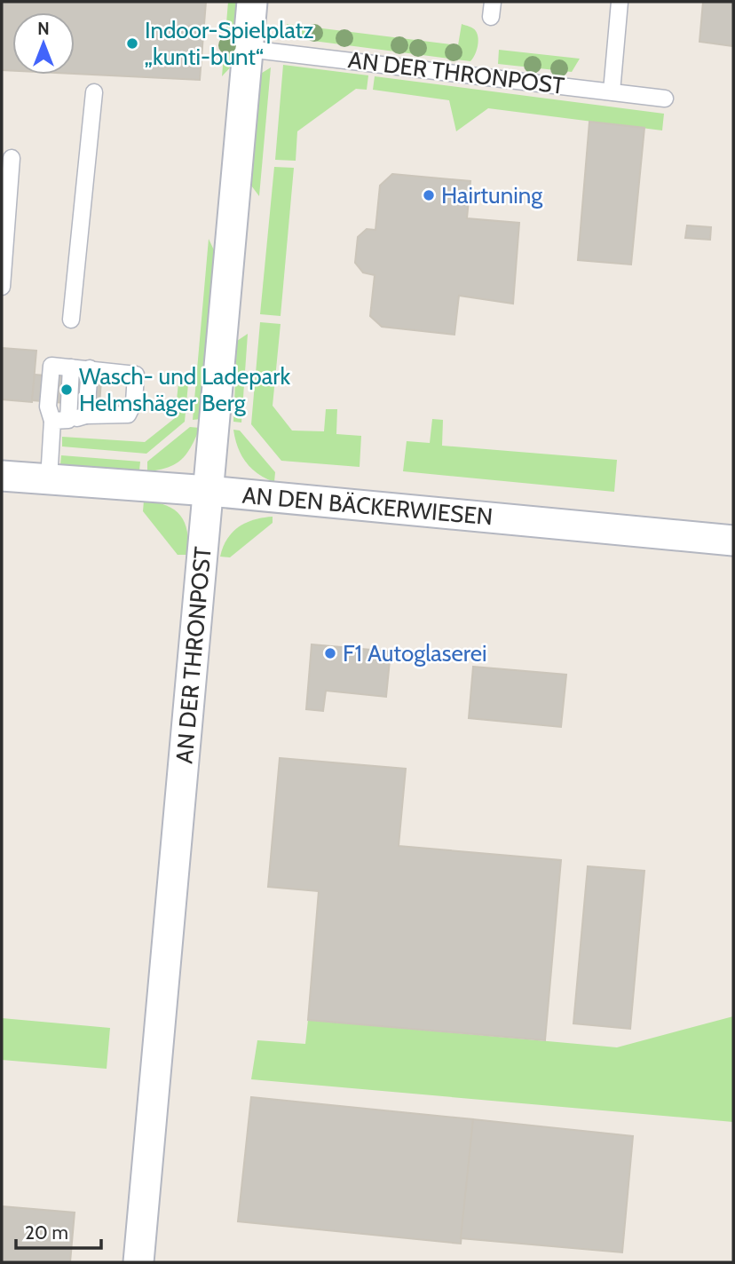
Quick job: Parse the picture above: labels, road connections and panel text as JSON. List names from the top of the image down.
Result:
{
  "streets": {
    "street": ["AN DER THRONPOST", "AN DEN BÄCKERWIESEN"]
  },
  "crossings": [
    ["AN DER THRONPOST", "AN DEN BÄCKERWIESEN"]
  ],
  "places": [
    "Indoor-Spielplatz „kunti-bunt“",
    "Hairtuning",
    "Wasch- und Ladepark Helmshäger Berg",
    "F1 Autoglaserei"
  ],
  "scale_bar": "20 m",
  "north": "top"
}
